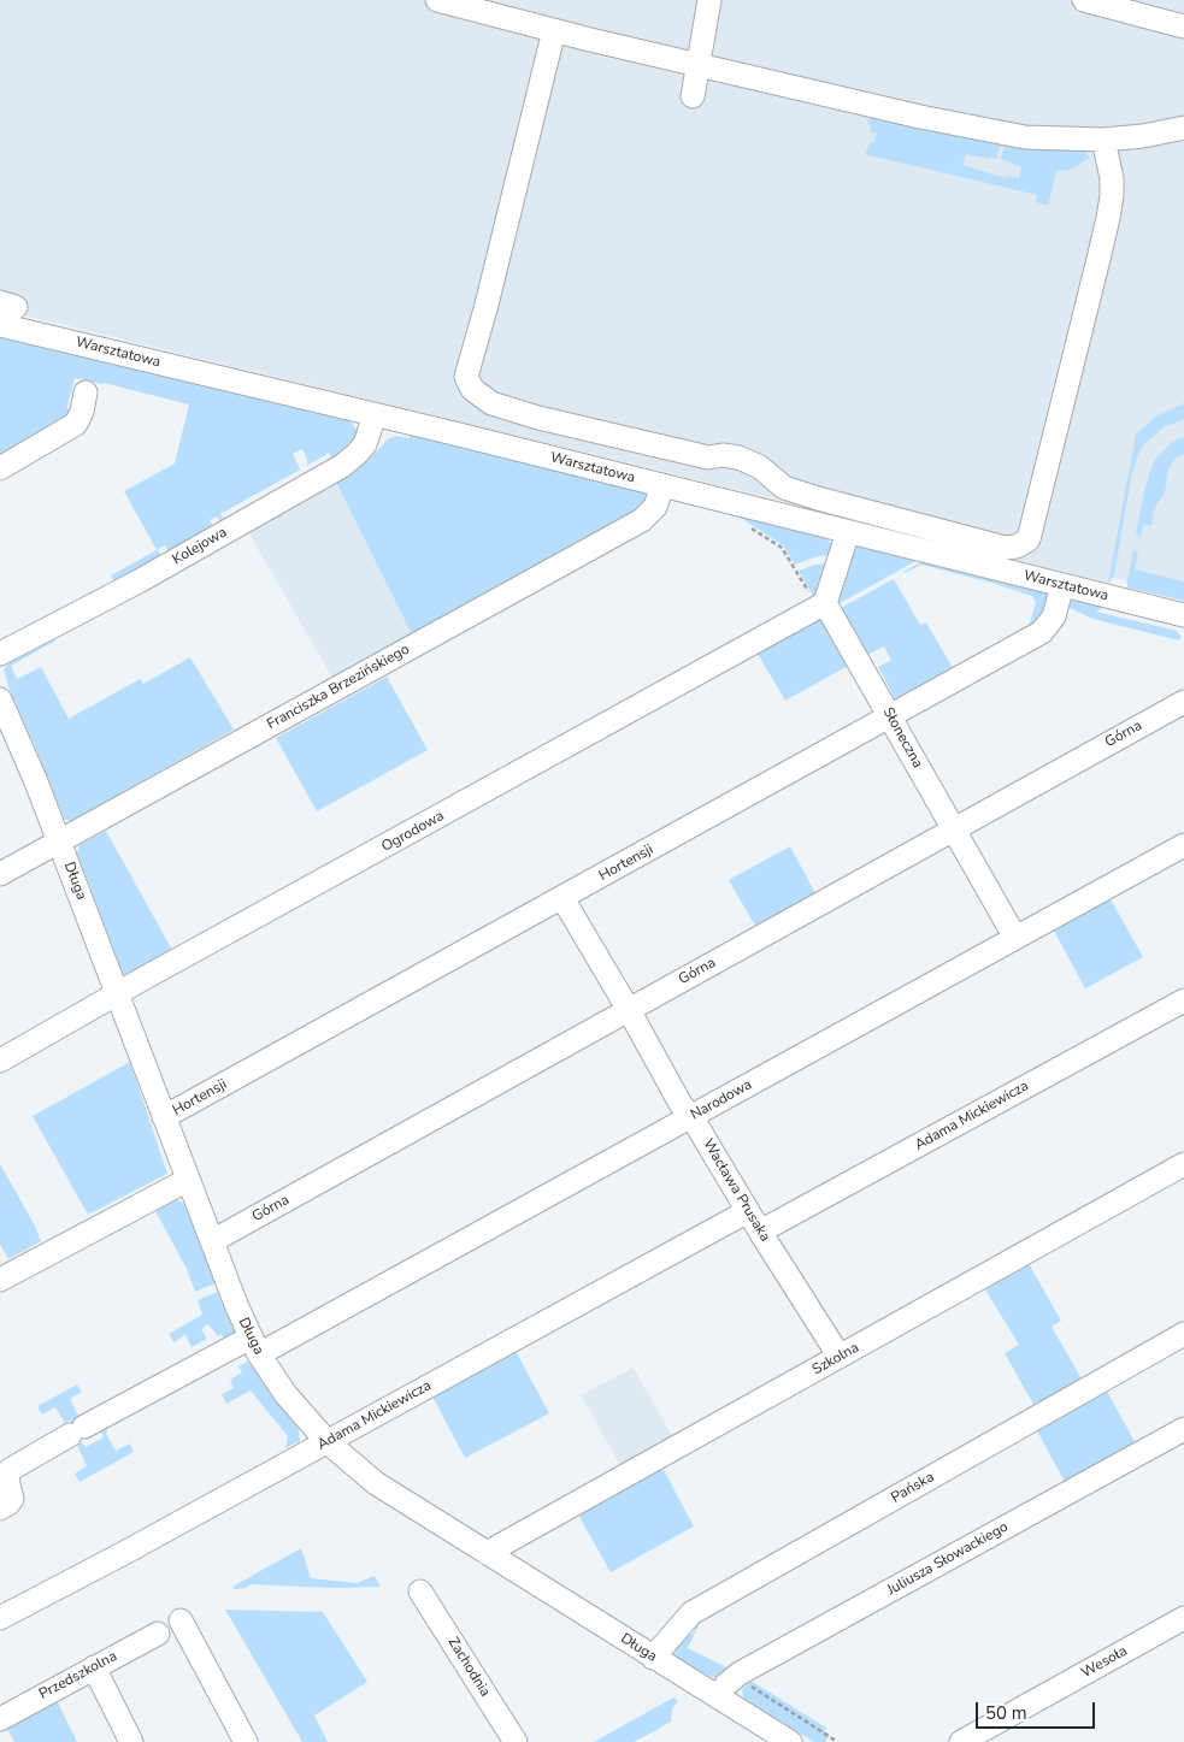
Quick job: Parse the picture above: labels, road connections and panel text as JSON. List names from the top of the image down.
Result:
{
  "streets": {
    "street": [
      "Warsztatowa",
      "Kolejowa",
      "Franciszka Brzezińskiego",
      "Górna",
      "Słoneczna",
      "Ogrodowa",
      "Hortensji",
      "Długa",
      "Narodowa",
      "Adama Mickiewicza",
      "Wacława Prusaka",
      "Szkolna",
      "Pańska",
      "Juliusza Słowackiego",
      "Wesoła",
      "Zachodnia",
      "Przedszkolna"
    ]
  },
  "crossings": [
    ["Warsztatowa", "Kolejowa"],
    ["Warsztatowa", "Franciszka Brzezińskiego"],
    ["Warsztatowa", "Hortensji"],
    ["Franciszka Brzezińskiego", "Długa"],
    ["Górna", "Słoneczna"],
    ["Górna", "Długa"],
    ["Górna", "Wacława Prusaka"],
    ["Słoneczna", "Ogrodowa"],
    ["Słoneczna", "Hortensji"],
    ["Słoneczna", "Narodowa"],
    ["Ogrodowa", "Długa"],
    ["Hortensji", "Długa"],
    ["Hortensji", "Wacława Prusaka"],
    ["Długa", "Narodowa"],
    ["Długa", "Adama Mickiewicza"],
    ["Długa", "Szkolna"],
    ["Długa", "Pańska"],
    ["Długa", "Juliusza Słowackiego"],
    ["Narodowa", "Wacława Prusaka"],
    ["Adama Mickiewicza", "Wacława Prusaka"],
    ["Wacława Prusaka", "Szkolna"]
  ],
  "scale_bar": "50 m"
}
